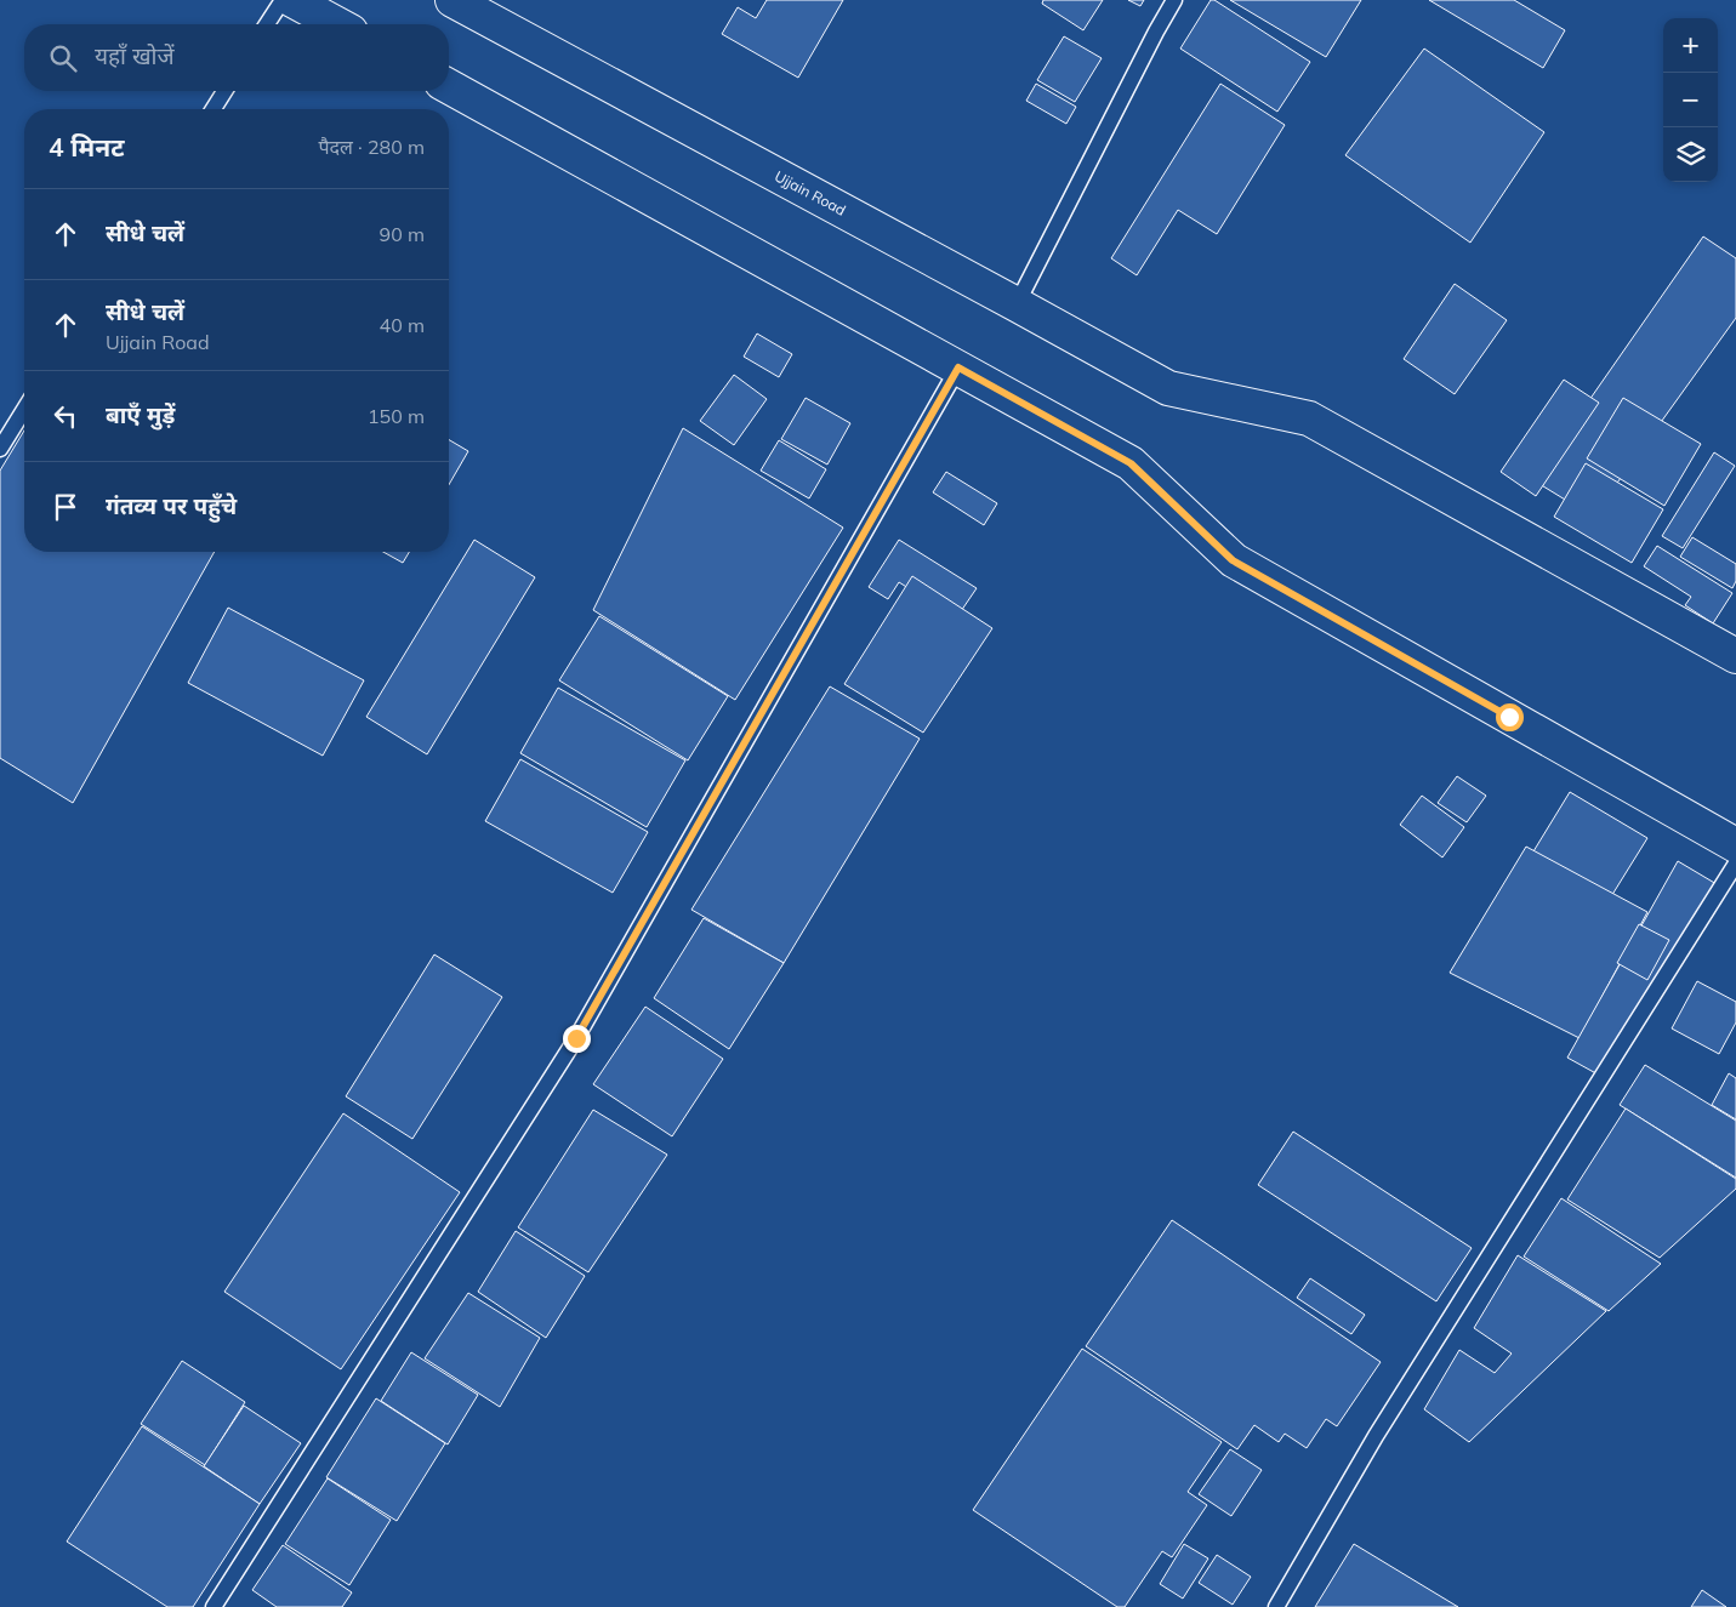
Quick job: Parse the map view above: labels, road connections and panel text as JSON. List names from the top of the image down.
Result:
{
  "streets": {
    "main road": ["Ujjain Road"]
  },
  "page": {
    "map_buttons": ["+", "−"],
    "search": "यहाँ खोजें",
    "heading": ["4 मिनट", "पैदल · 280 m"],
    "list": [
      ["सीधे चलें", "90 m"],
      ["सीधे चलें", "Ujjain Road", "40 m"],
      ["बाएँ मुड़ें", "150 m"],
      "गंतव्य पर पहुँचे"
    ]
  }
}
